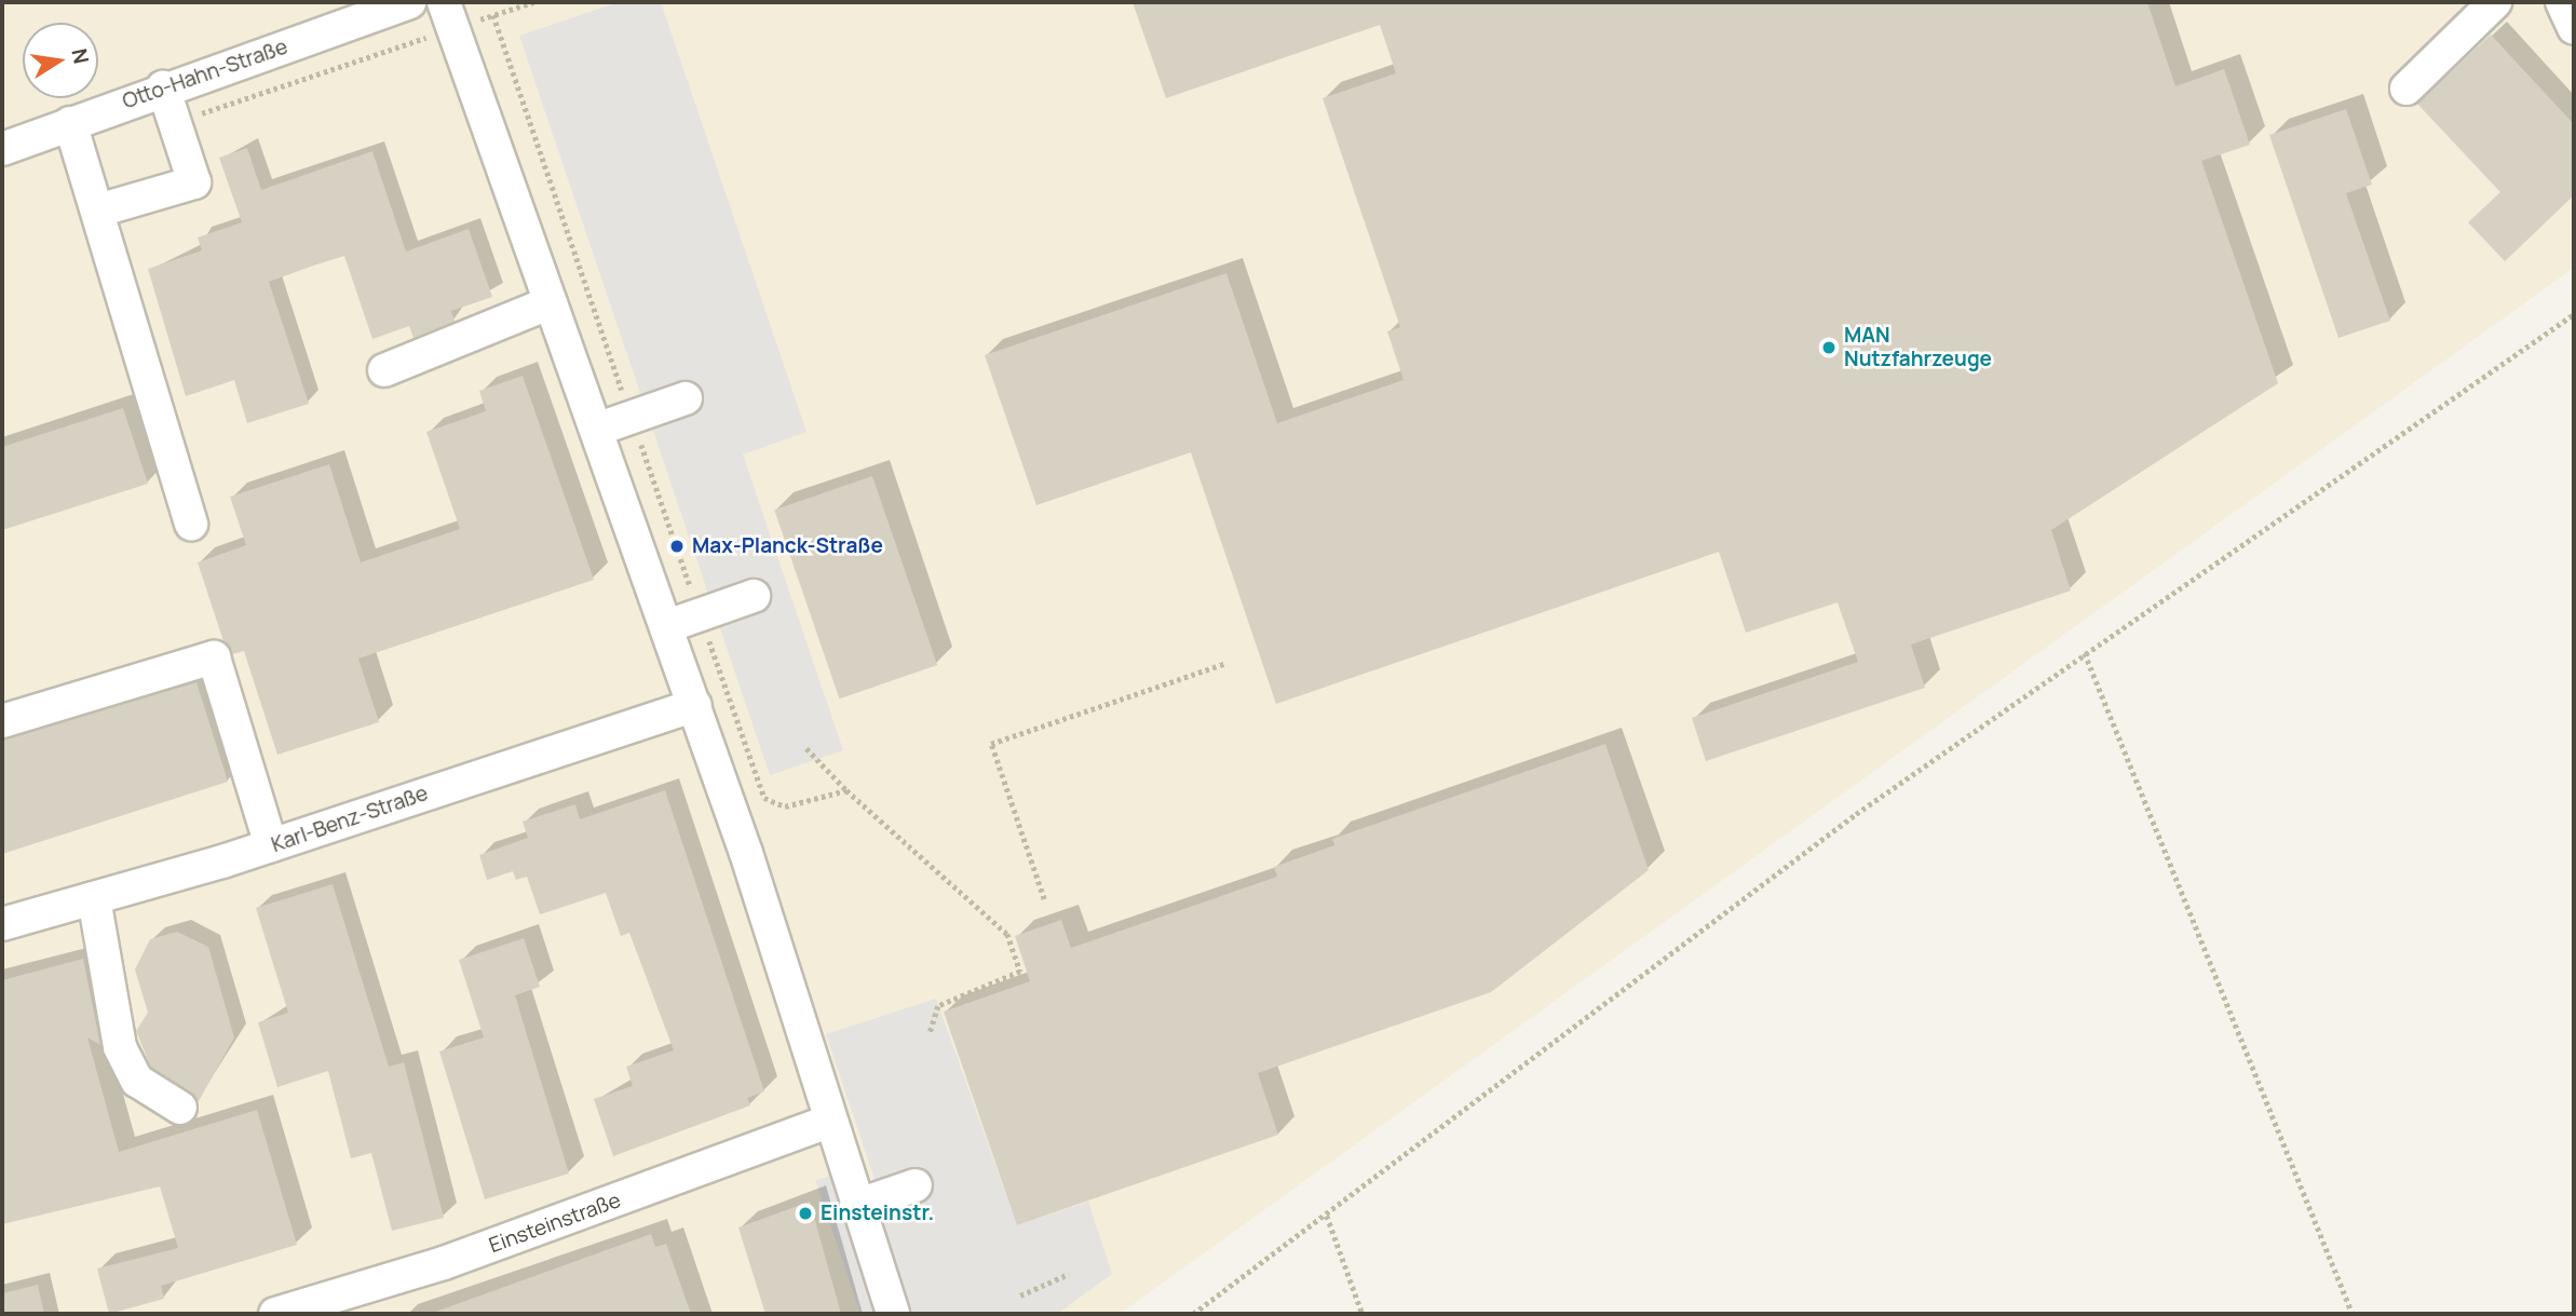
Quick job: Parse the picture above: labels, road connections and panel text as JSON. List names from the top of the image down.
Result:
{
  "streets": {
    "street": ["Otto-Hahn-Straße", "Karl-Benz-Straße", "Einsteinstraße"]
  },
  "places": ["MAN Nutzfahrzeuge", "Max-Planck-Straße", "Einsteinstr."],
  "north": "right"
}
